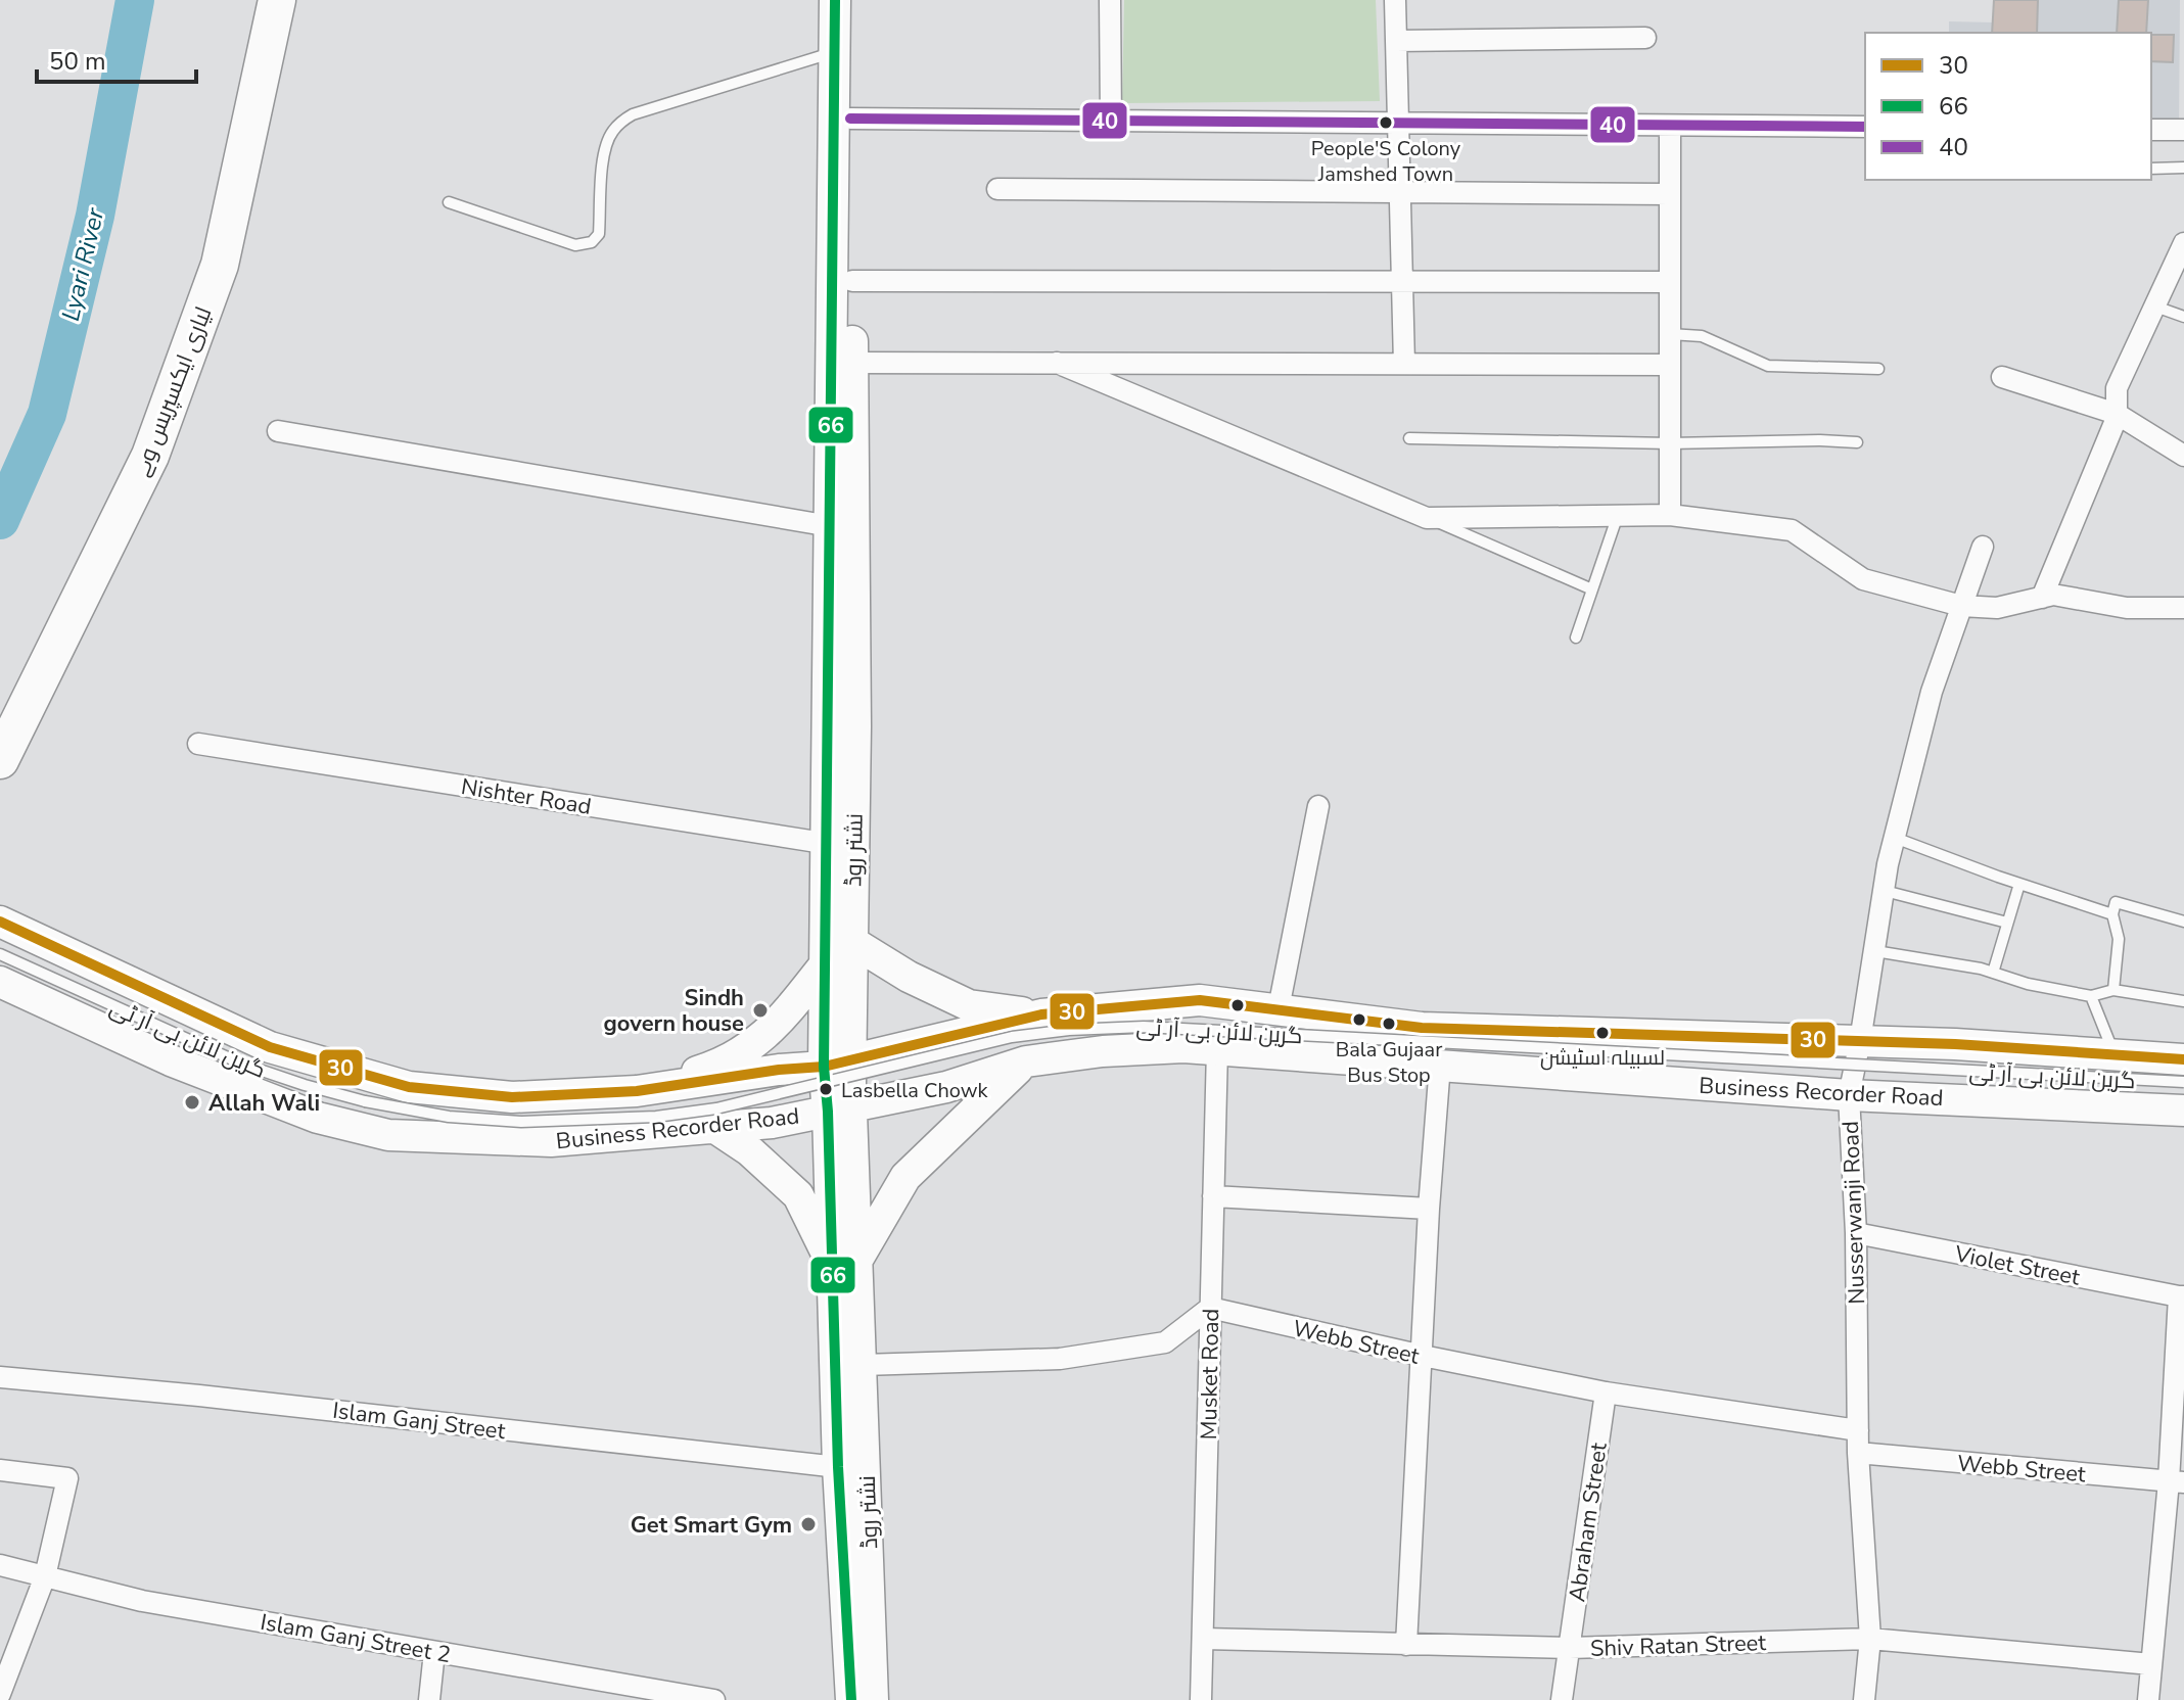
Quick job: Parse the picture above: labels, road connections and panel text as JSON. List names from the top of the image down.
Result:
{
  "streets": {
    "highway": ["لیاری ایکسپریس وے"],
    "main road": ["نشتر روڈ", "Business Recorder Road"],
    "street": [
      "Nishter Road",
      "Nusserwanji Road",
      "Violet Street",
      "Webb Street",
      "Musket Road",
      "Islam Ganj Street",
      "Abraham Street",
      "Islam Ganj Street 2",
      "Shiv Ratan Street"
    ],
    "lane": ["گرین لائن بی آر ٹی"]
  },
  "crossings": [
    ["Nishter Road", "نشتر روڈ"],
    ["نشتر روڈ", "Business Recorder Road"],
    ["نشتر روڈ", "Islam Ganj Street"],
    ["Business Recorder Road", "Nusserwanji Road"],
    ["Business Recorder Road", "Musket Road"],
    ["Nusserwanji Road", "Violet Street"],
    ["Nusserwanji Road", "Webb Street"],
    ["Nusserwanji Road", "Shiv Ratan Street"],
    ["Webb Street", "Musket Road"],
    ["Webb Street", "Abraham Street"],
    ["Musket Road", "Shiv Ratan Street"],
    ["Abraham Street", "Shiv Ratan Street"]
  ],
  "water": ["Lyari River"],
  "places": [
    "People'S Colony Jamshed Town",
    "Sindh govern house",
    "Bala Gujaar Bus Stop",
    "لسبیلہ اسٹیشن",
    "Lasbella Chowk",
    "Allah Wali",
    "Get Smart Gym"
  ],
  "lines": ["transit line 66", "transit line 40", "transit line 30"],
  "legend": ["30", "66", "40"],
  "scale_bar": "50 m"
}
